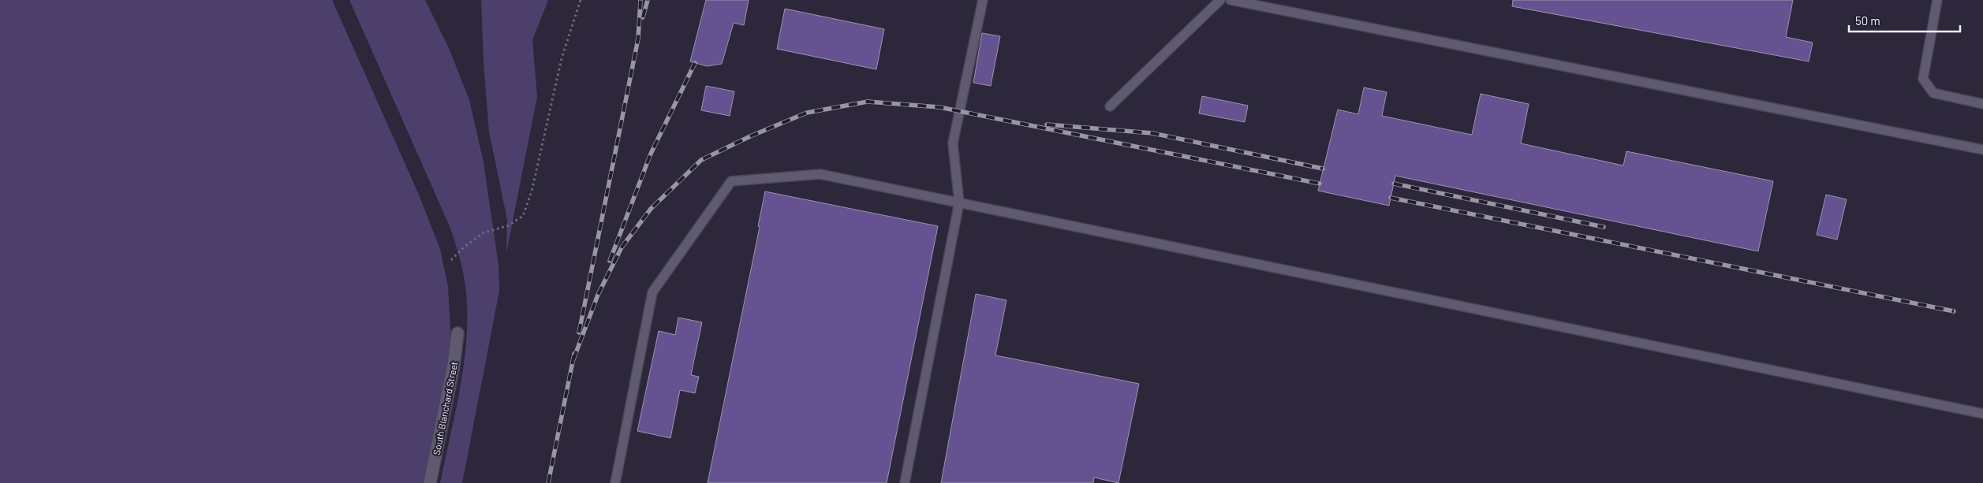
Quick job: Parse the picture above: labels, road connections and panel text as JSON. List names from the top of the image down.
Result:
{
  "streets": {
    "street": ["South Blanchard Street"]
  },
  "scale_bar": "50 m"
}
